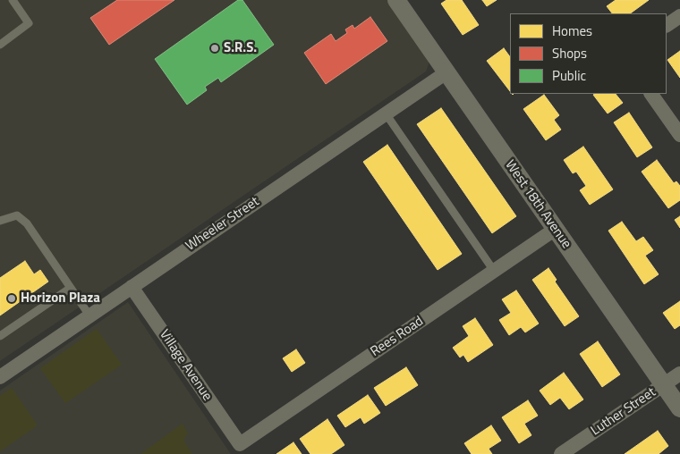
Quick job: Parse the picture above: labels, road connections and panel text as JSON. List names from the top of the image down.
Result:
{
  "streets": {
    "street": [
      "West 18th Avenue",
      "Wheeler Street",
      "Rees Road",
      "Village Avenue",
      "Luther Street"
    ]
  },
  "crossings": [
    ["West 18th Avenue", "Wheeler Street"],
    ["West 18th Avenue", "Rees Road"],
    ["West 18th Avenue", "Luther Street"],
    ["Wheeler Street", "Village Avenue"],
    ["Rees Road", "Village Avenue"]
  ],
  "places": ["S.R.S.", "Horizon Plaza"],
  "legend": ["Homes", "Shops", "Public"]
}
